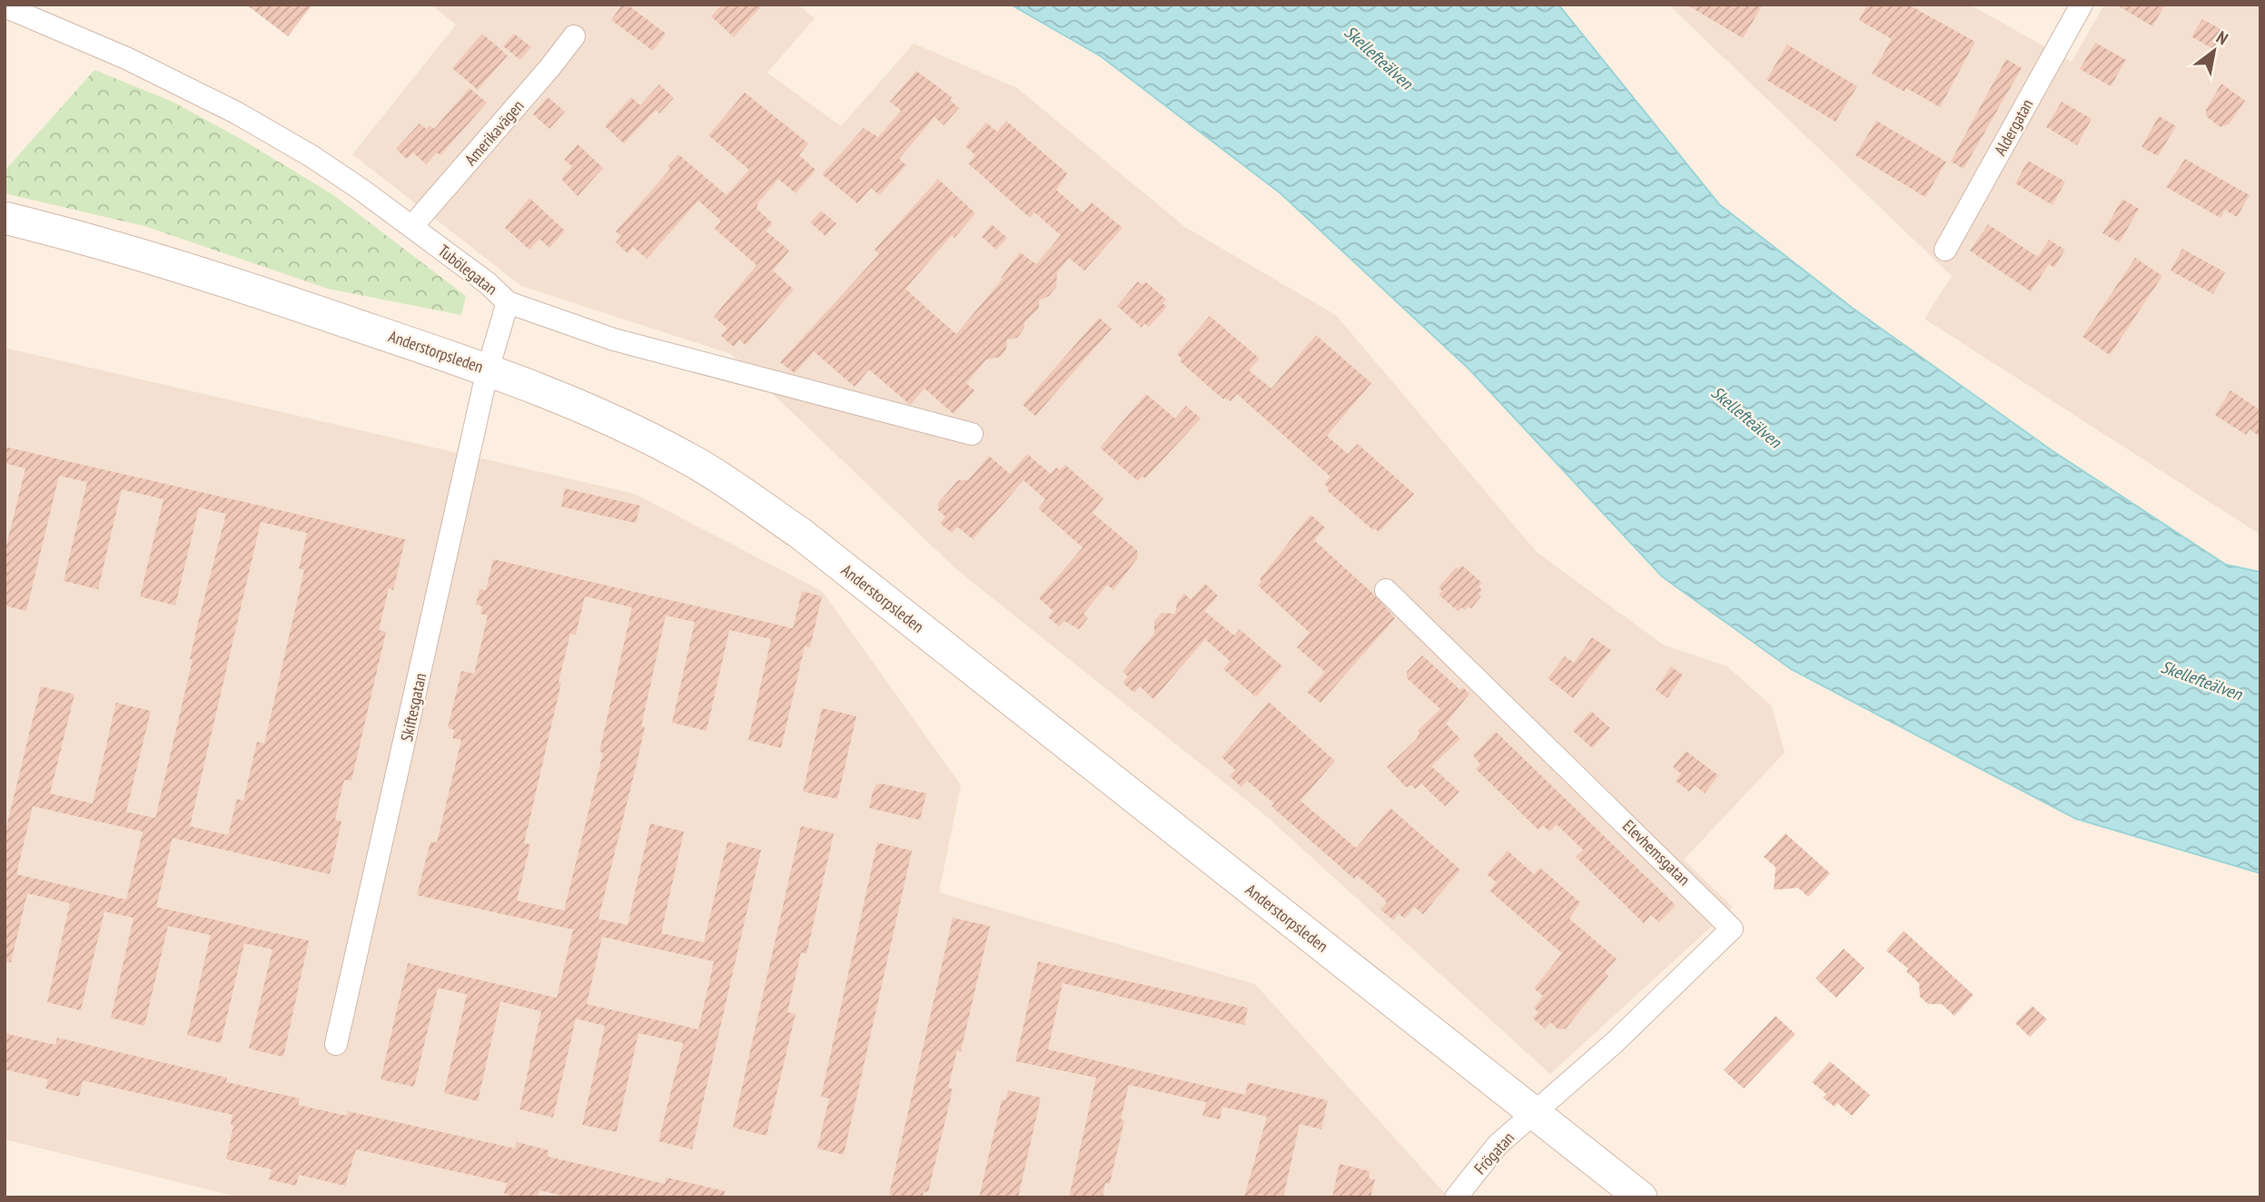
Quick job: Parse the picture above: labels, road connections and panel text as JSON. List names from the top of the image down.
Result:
{
  "streets": {
    "main road": ["Anderstorpsleden"],
    "street": [
      "Aldergatan",
      "Amerikavägen",
      "Tubölegatan",
      "Skiftesgatan",
      "Elevhemsgatan",
      "Frögatan"
    ]
  },
  "crossings": [
    ["Amerikavägen", "Tubölegatan"],
    ["Tubölegatan", "Skiftesgatan"],
    ["Anderstorpsleden", "Skiftesgatan"],
    ["Anderstorpsleden", "Elevhemsgatan"],
    ["Anderstorpsleden", "Frögatan"],
    ["Elevhemsgatan", "Frögatan"]
  ],
  "water": ["Skellefteälven"],
  "north": "top right"
}
